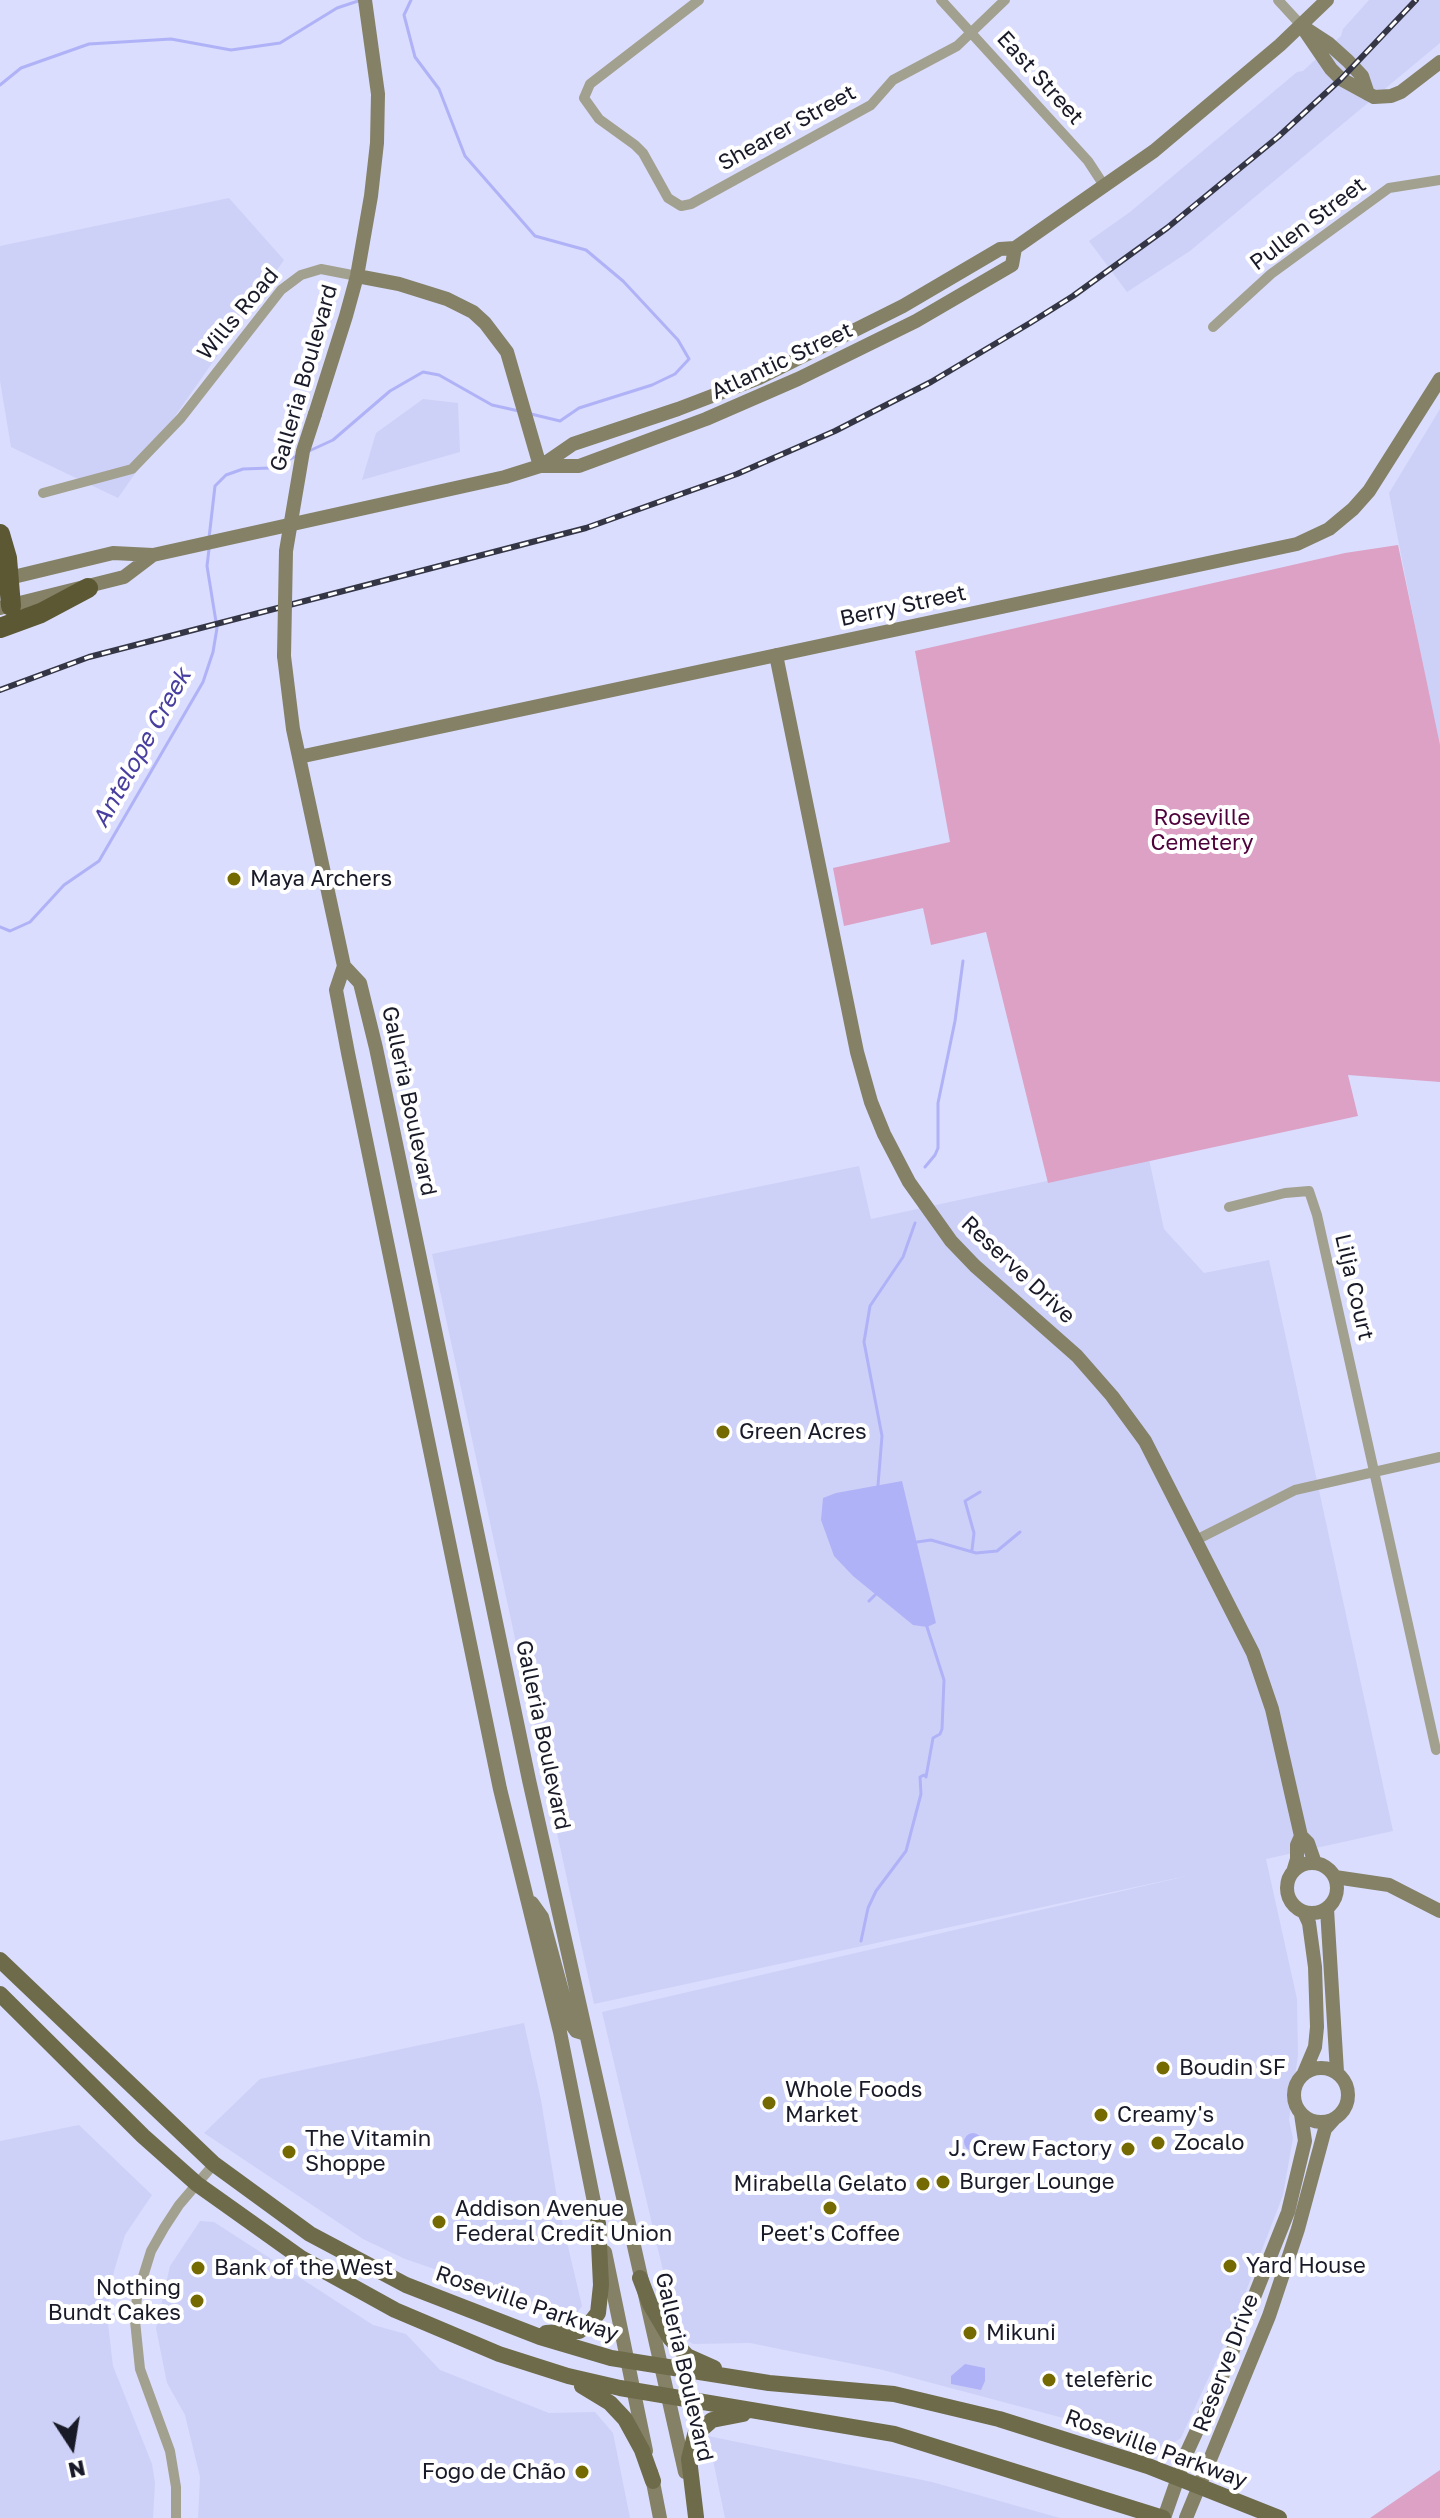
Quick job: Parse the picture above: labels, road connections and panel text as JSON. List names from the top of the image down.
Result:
{
  "streets": {
    "main road": [
      "Wills Road",
      "Atlantic Street",
      "Galleria Boulevard",
      "Berry Street",
      "Reserve Drive",
      "Roseville Parkway"
    ],
    "street": [
      "East Street",
      "Shearer Street",
      "Pullen Street",
      "Lilja Court"
    ]
  },
  "crossings": [
    ["East Street", "Shearer Street"],
    ["East Street", "Atlantic Street"],
    ["Wills Road", "Atlantic Street"],
    ["Wills Road", "Galleria Boulevard"],
    ["Galleria Boulevard", "Berry Street"],
    ["Galleria Boulevard", "Roseville Parkway"],
    ["Berry Street", "Reserve Drive"],
    ["Reserve Drive", "Roseville Parkway"]
  ],
  "water": ["Antelope Creek"],
  "parks": ["Roseville Cemetery"],
  "places": [
    "Maya Archers",
    "Green Acres",
    "Boudin SF",
    "Whole Foods Market",
    "Creamy's",
    "Zocalo",
    "J. Crew Factory",
    "The Vitamin Shoppe",
    "Burger Lounge",
    "Mirabella Gelato",
    "Peet's Coffee",
    "Addison Avenue Federal Credit Union",
    "Yard House",
    "Bank of the West",
    "Nothing Bundt Cakes",
    "Mikuni",
    "telefèric",
    "Fogo de Chão"
  ],
  "north": "bottom"
}
